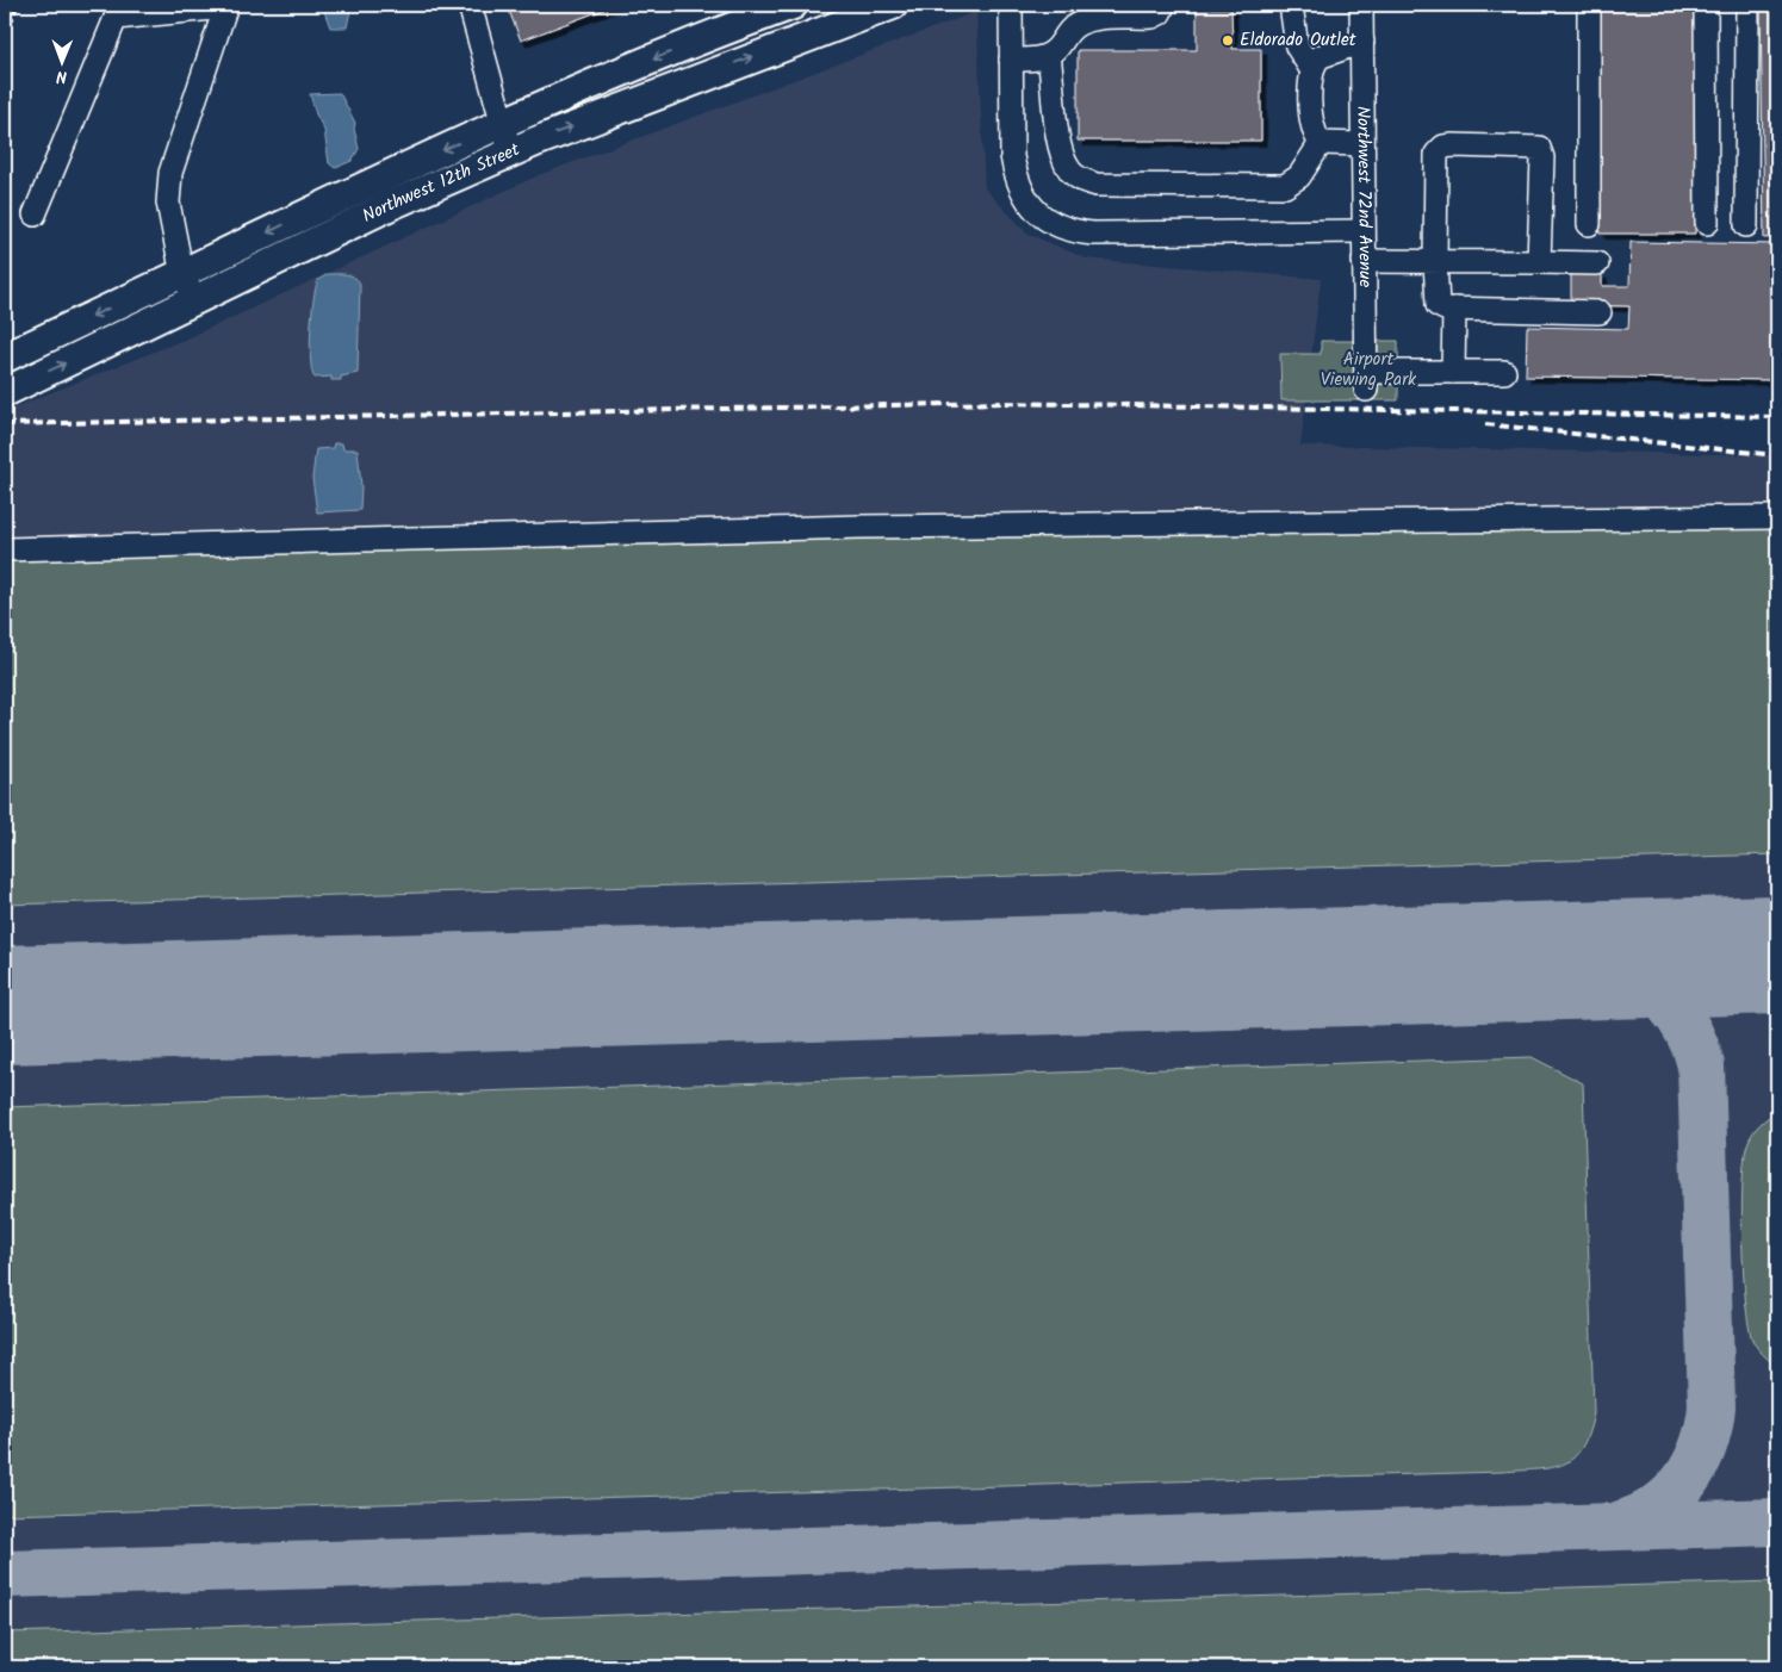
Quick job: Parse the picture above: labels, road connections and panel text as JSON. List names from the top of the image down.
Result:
{
  "streets": {
    "main road": ["Northwest 12th Street"],
    "street": ["Northwest 72nd Avenue"]
  },
  "parks": ["Airport Viewing Park"],
  "places": ["Eldorado Outlet"],
  "north": "bottom"
}
